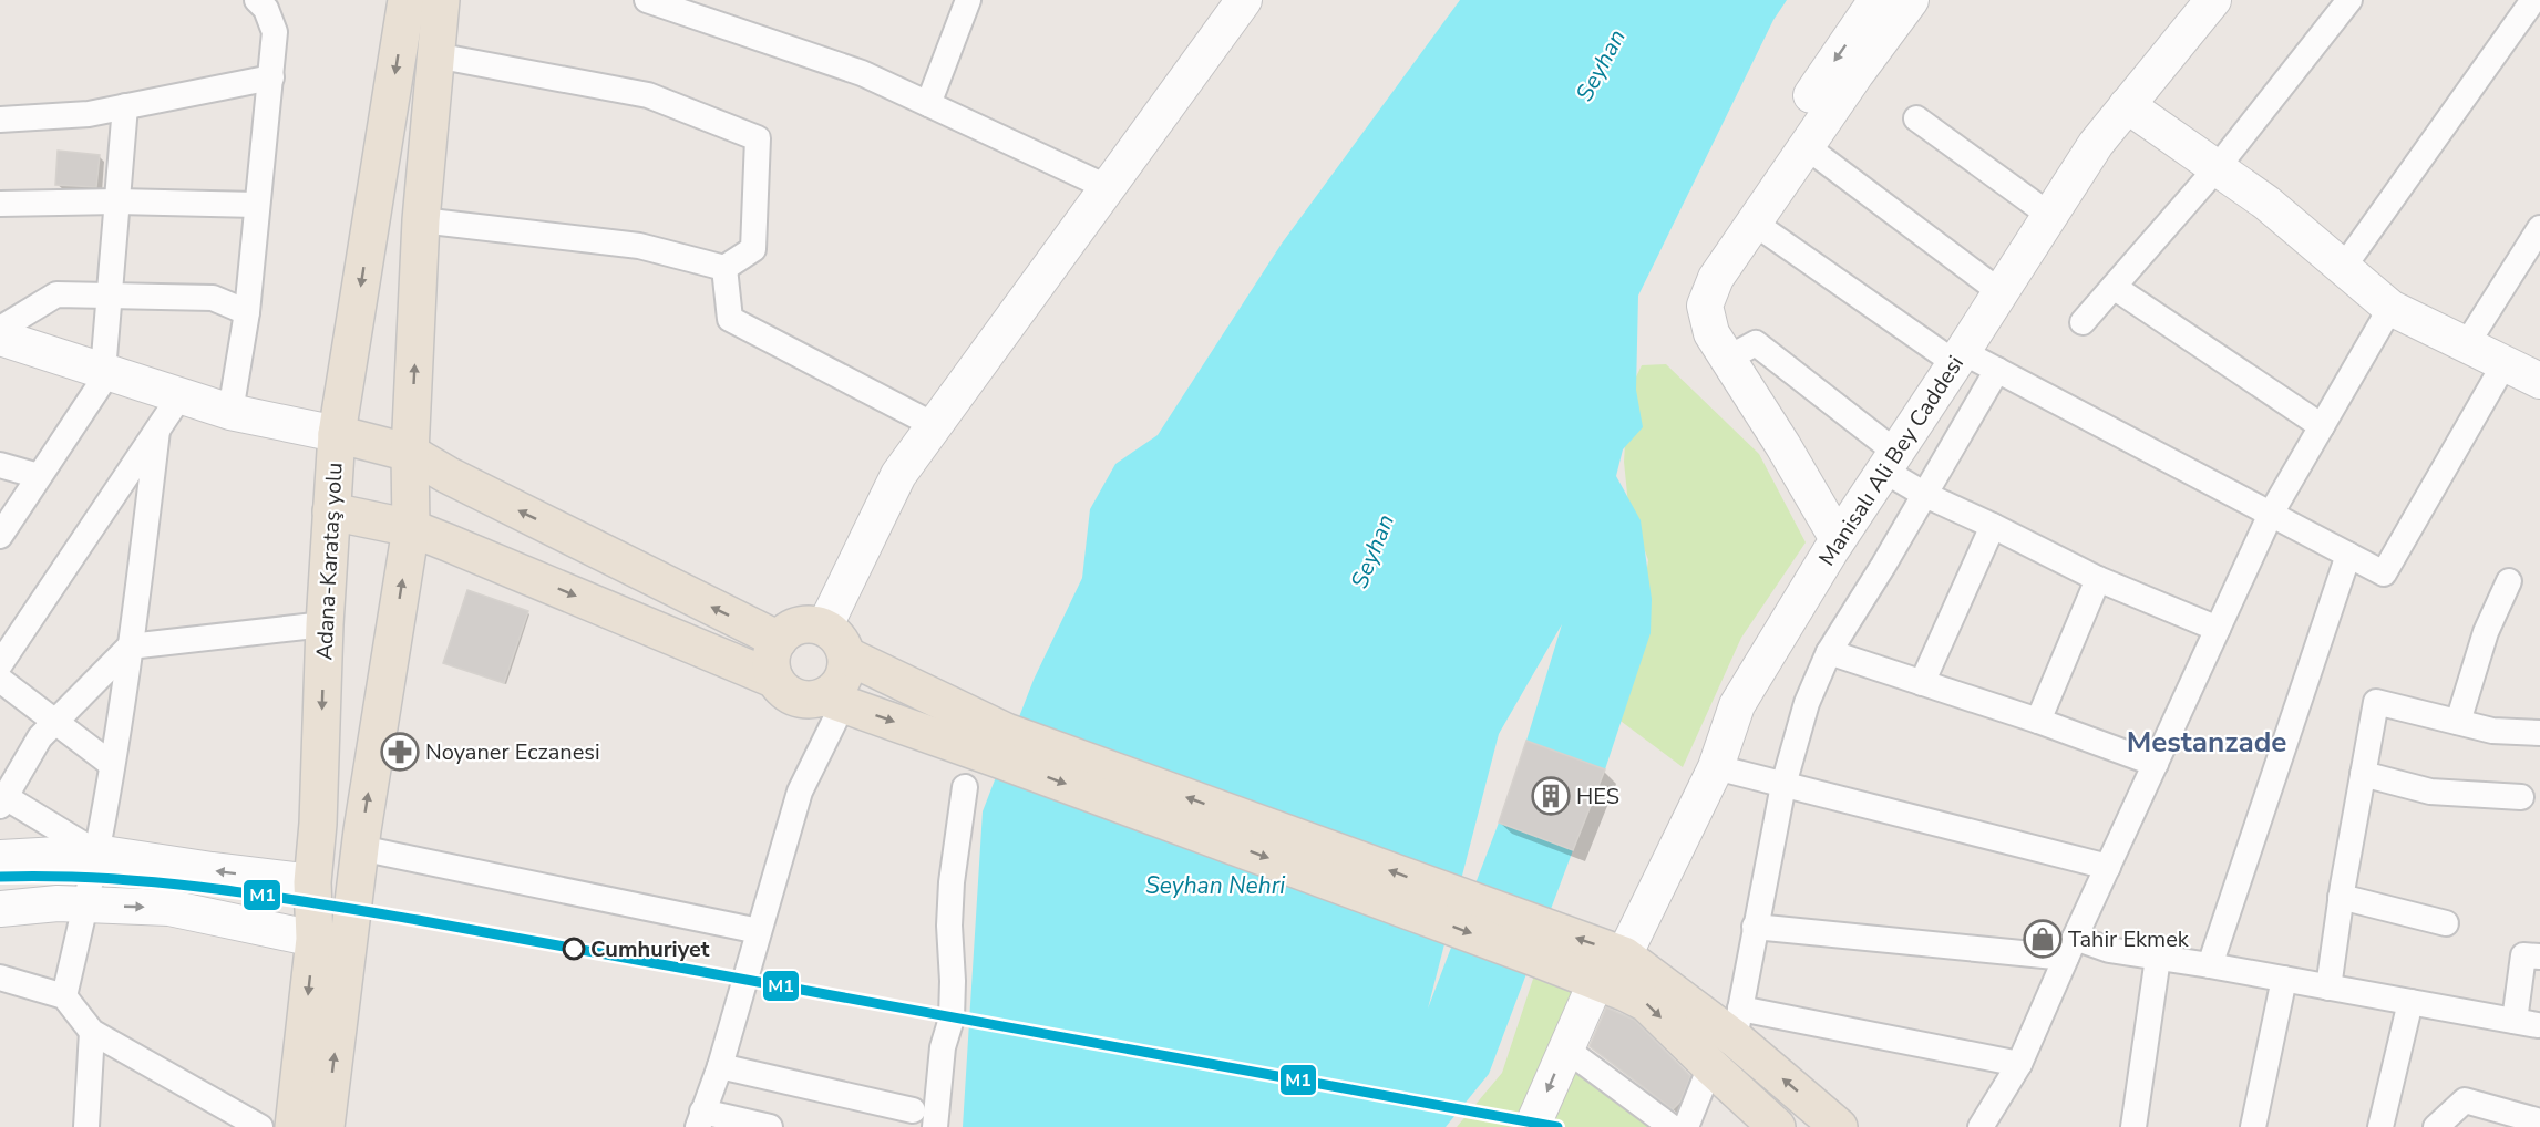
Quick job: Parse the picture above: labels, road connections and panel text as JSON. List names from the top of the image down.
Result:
{
  "streets": {
    "main road": ["Manisalı Ali Bey Caddesi", "Adana-Karataş yolu"]
  },
  "districts": ["Mestanzade"],
  "water": ["Seyhan", "Seyhan Nehri"],
  "places": {
    "pharmacy": ["Noyaner Eczanesi"],
    "building": ["HES"],
    "shop": ["Tahir Ekmek"],
    "other": ["Cumhuriyet"]
  },
  "lines": ["transit line M1"]
}
